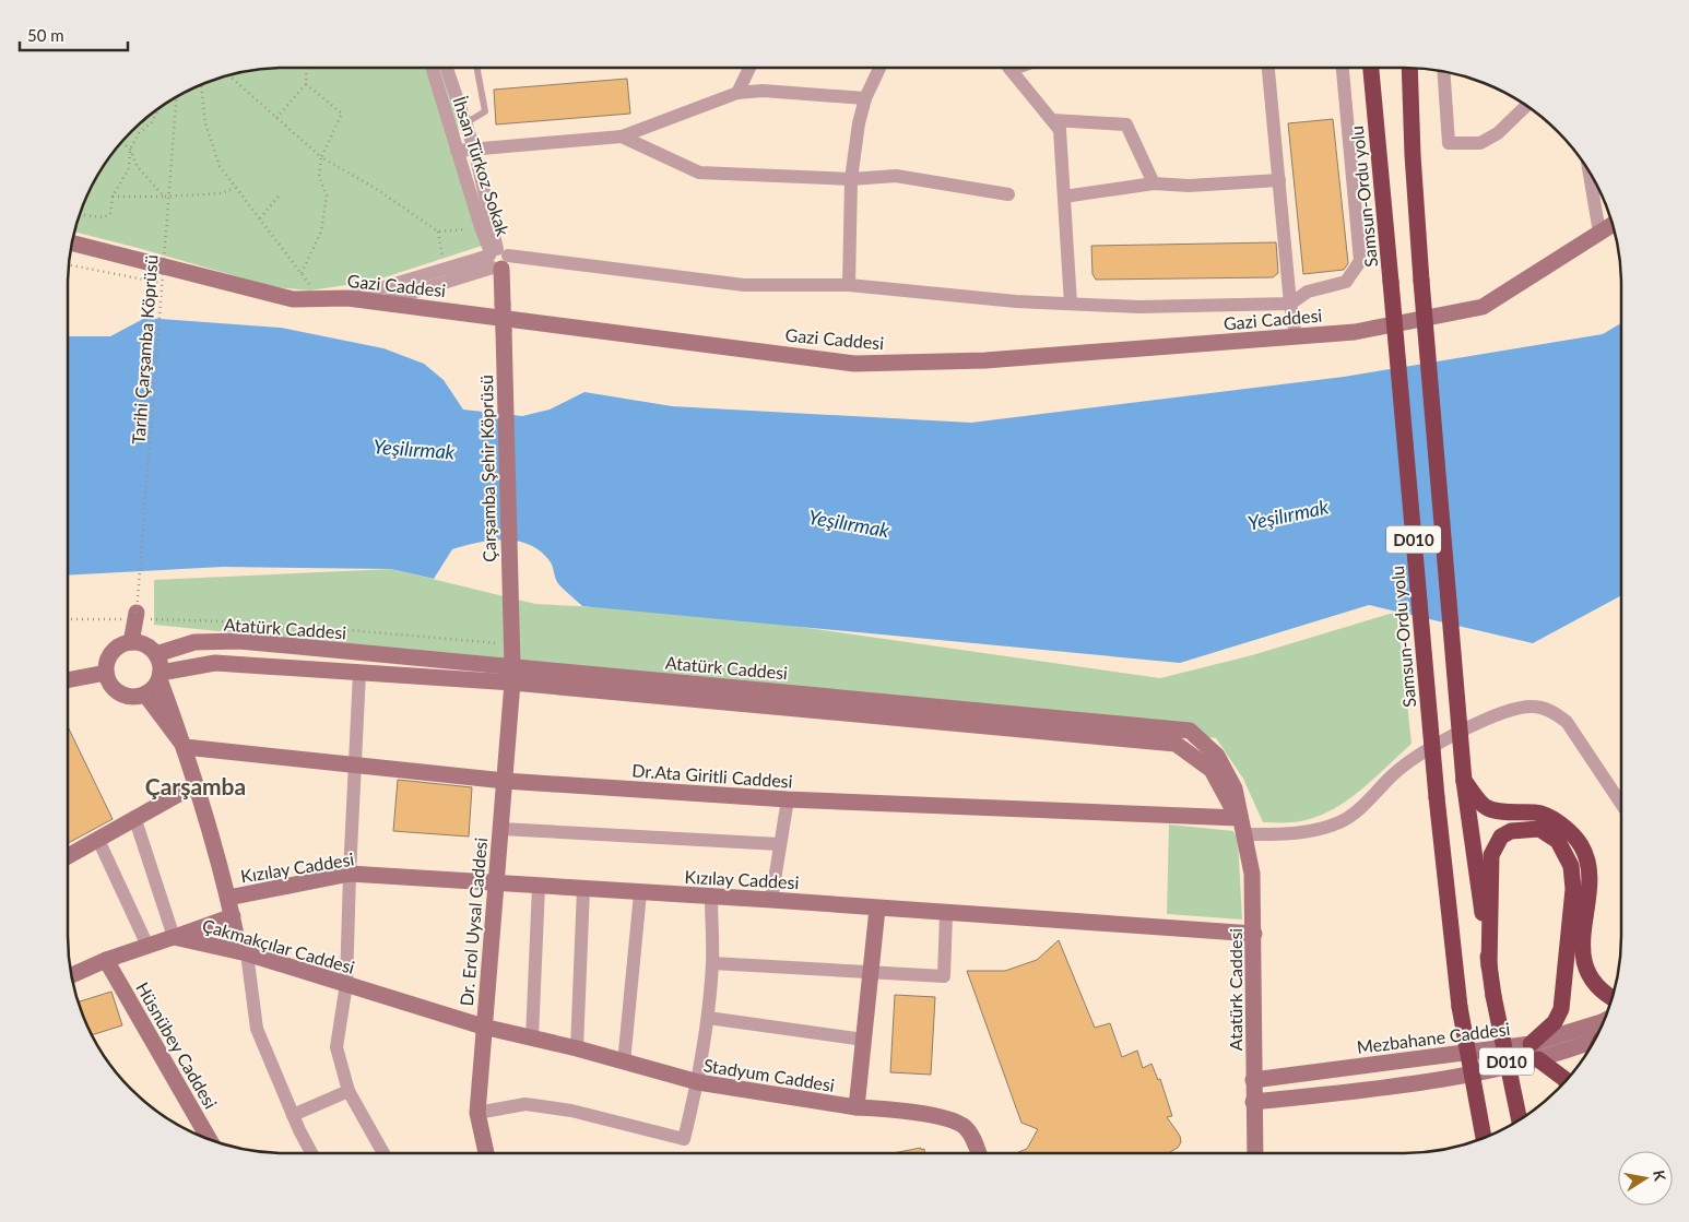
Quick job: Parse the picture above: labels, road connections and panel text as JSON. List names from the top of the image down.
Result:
{
  "streets": {
    "highway": ["Samsun-Ordu yolu", "D010"],
    "street": [
      "İhsan Türkoz Sokak",
      "Gazi Caddesi",
      "Çarşamba Şehir Köprüsü",
      "Atatürk Caddesi",
      "Dr.Ata Giritli Caddesi",
      "Kızılay Caddesi",
      "Dr. Erol Uysal Caddesi",
      "Çakmakçılar Caddesi",
      "Mezbahane Caddesi",
      "Hüsnübey Caddesi",
      "Stadyum Caddesi"
    ],
    "path": ["Tarihi Çarşamba Köprüsü"]
  },
  "crossings": [
    ["İhsan Türkoz Sokak", "Çarşamba Şehir Köprüsü"],
    ["Çarşamba Şehir Köprüsü", "Atatürk Caddesi"],
    ["Çarşamba Şehir Köprüsü", "Dr. Erol Uysal Caddesi"],
    ["Atatürk Caddesi", "Dr.Ata Giritli Caddesi"],
    ["Atatürk Caddesi", "Kızılay Caddesi"],
    ["Atatürk Caddesi", "Dr. Erol Uysal Caddesi"],
    ["Atatürk Caddesi", "Mezbahane Caddesi"],
    ["Dr.Ata Giritli Caddesi", "Dr. Erol Uysal Caddesi"],
    ["Kızılay Caddesi", "Dr. Erol Uysal Caddesi"],
    ["Kızılay Caddesi", "Stadyum Caddesi"],
    ["Dr. Erol Uysal Caddesi", "Çakmakçılar Caddesi"],
    ["Dr. Erol Uysal Caddesi", "Stadyum Caddesi"],
    ["Çakmakçılar Caddesi", "Hüsnübey Caddesi"],
    ["Çakmakçılar Caddesi", "Stadyum Caddesi"]
  ],
  "districts": ["Çarşamba"],
  "water": ["Yeşilırmak"],
  "scale_bar": "50 m",
  "north": "right"
}
